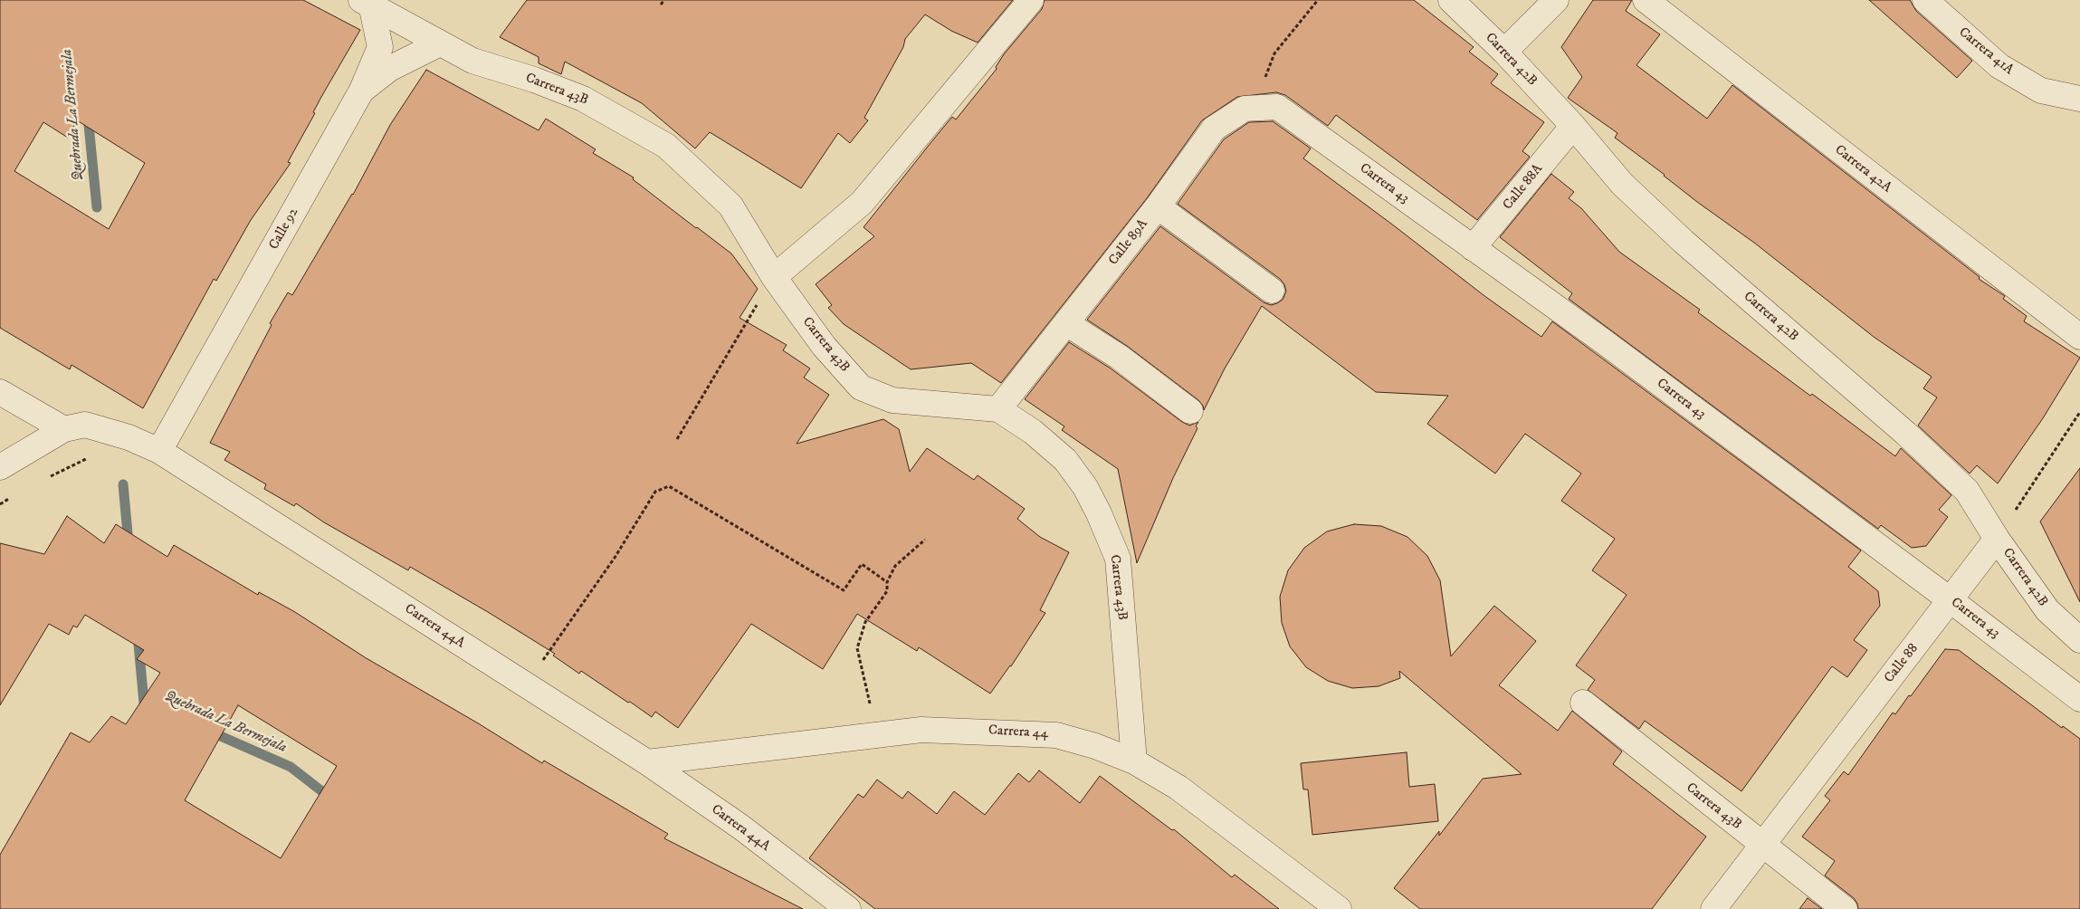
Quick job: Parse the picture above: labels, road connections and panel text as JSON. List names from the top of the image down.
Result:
{
  "streets": {
    "street": [
      "Carrera 41A",
      "Carrera 42B",
      "Carrera 43B",
      "Carrera 42A",
      "Carrera 43",
      "Calle 88A",
      "Calle 92",
      "Calle 89A",
      "Carrera 44A",
      "Calle 88",
      "Carrera 44"
    ]
  },
  "crossings": [
    ["Carrera 42B", "Calle 88A"],
    ["Carrera 42B", "Calle 88"],
    ["Carrera 43B", "Calle 92"],
    ["Carrera 43B", "Calle 89A"],
    ["Carrera 43B", "Calle 88"],
    ["Carrera 43B", "Carrera 44"],
    ["Carrera 43", "Calle 88A"],
    ["Carrera 43", "Calle 89A"],
    ["Carrera 43", "Calle 88"],
    ["Calle 92", "Carrera 44A"],
    ["Carrera 44A", "Carrera 44"]
  ],
  "water": ["Quebrada La Bermejala"]
}
